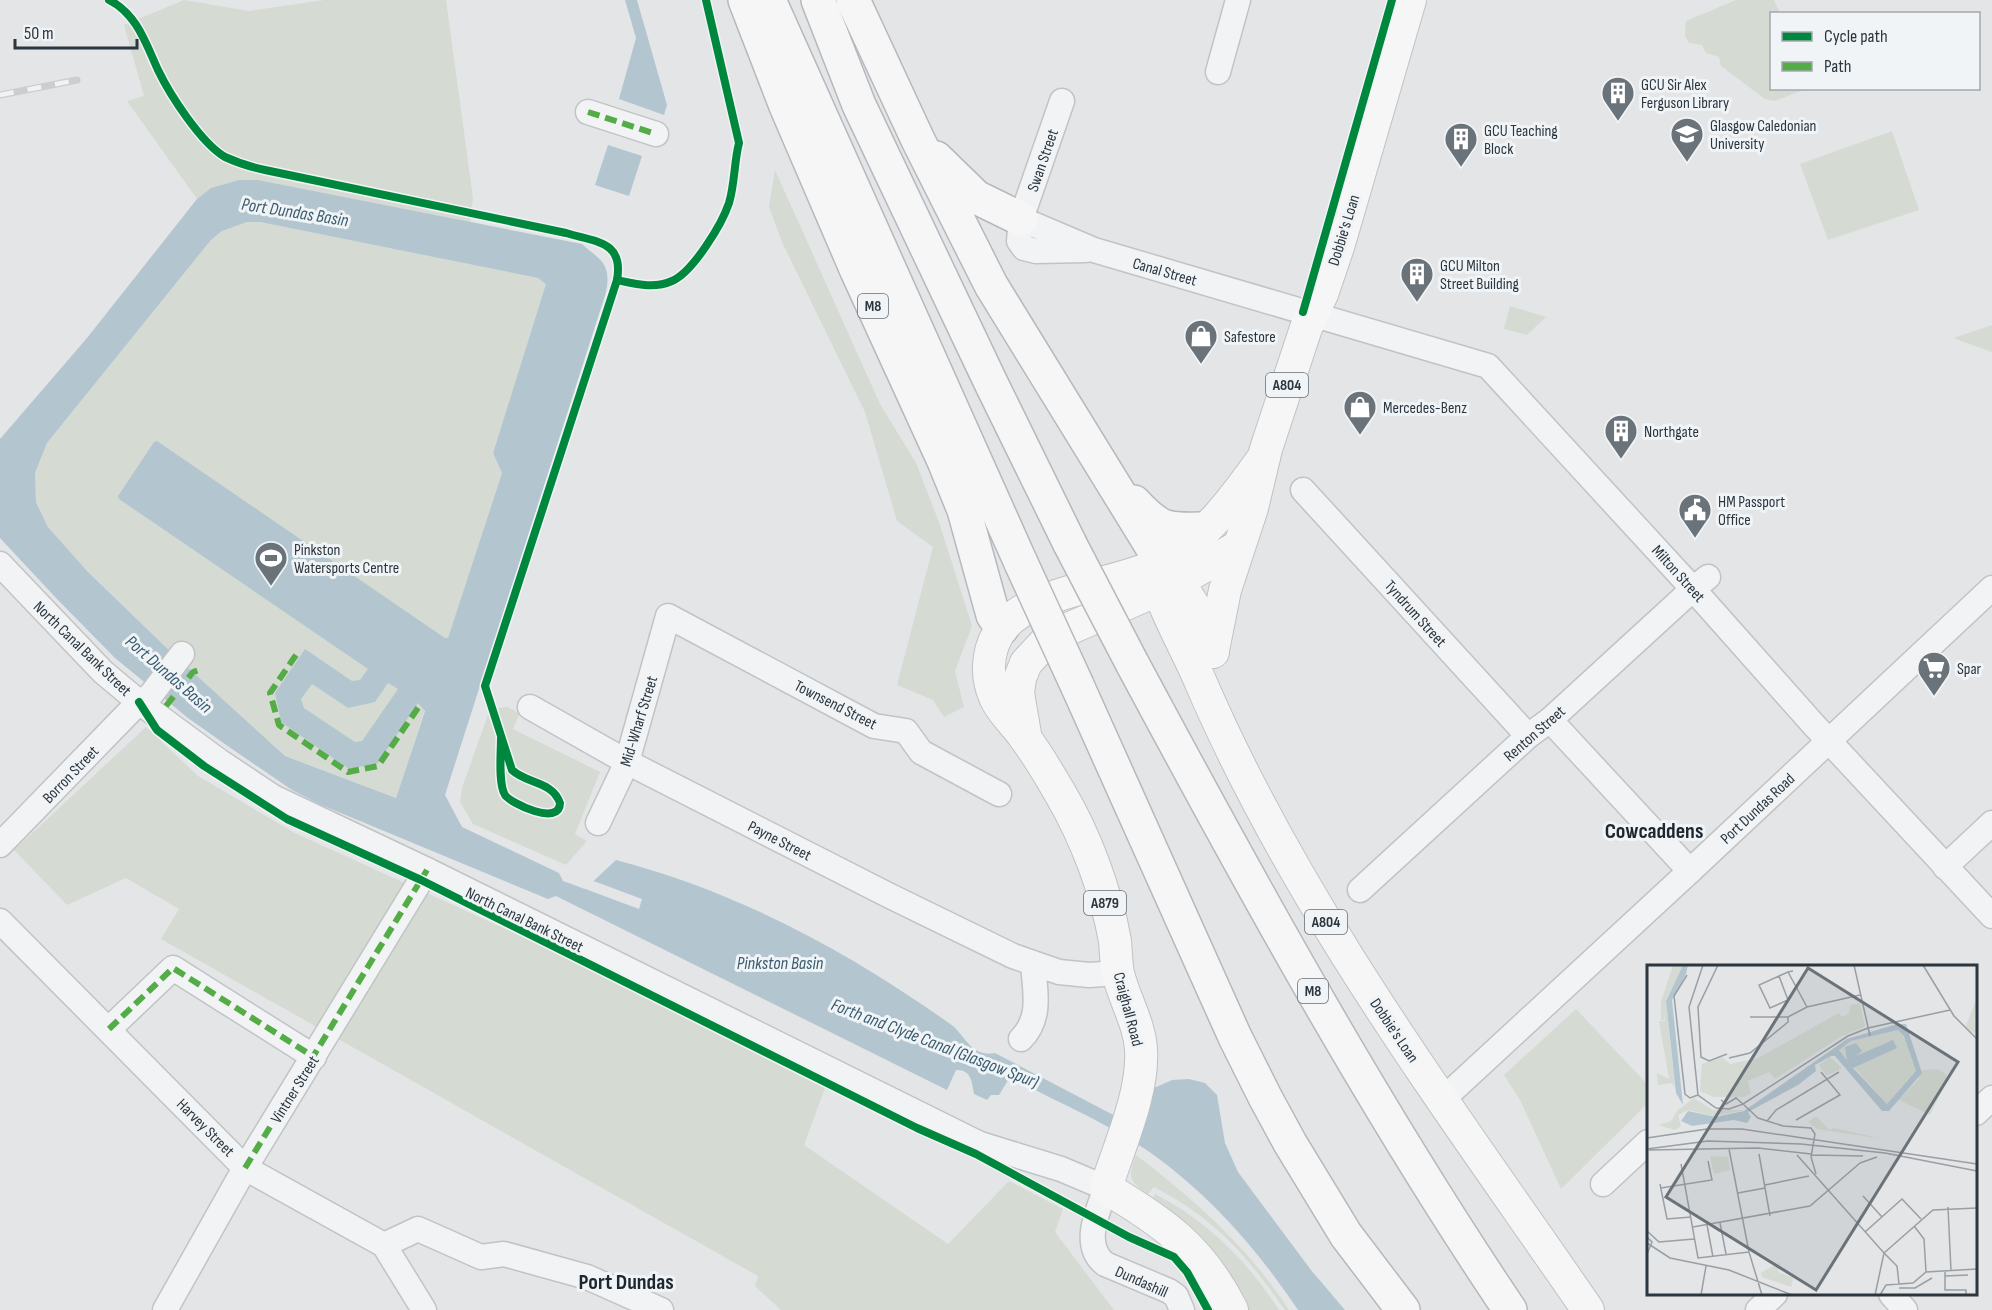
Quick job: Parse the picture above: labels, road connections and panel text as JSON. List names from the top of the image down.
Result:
{
  "streets": {
    "highway": ["M8"],
    "main road": [
      "Dobbie's Loan",
      "A804",
      "A879",
      "Craighall Road"
    ],
    "street": [
      "Swan Street",
      "Canal Street",
      "Milton Street",
      "Tyndrum Street",
      "North Canal Bank Street",
      "Townsend Street",
      "Mid-Wharf Street",
      "Renton Street",
      "Borron Street",
      "Port Dundas Road",
      "Payne Street",
      "Vintner Street",
      "Harvey Street",
      "Dundashill"
    ]
  },
  "crossings": [
    ["Swan Street", "Canal Street"],
    ["Dobbie's Loan", "Canal Street"],
    ["Dobbie's Loan", "Milton Street"],
    ["Dobbie's Loan", "Port Dundas Road"],
    ["Dobbie's Loan", "A879"],
    ["Dobbie's Loan", "Craighall Road"],
    ["Canal Street", "Milton Street"],
    ["M8", "Craighall Road"],
    ["Milton Street", "Renton Street"],
    ["Milton Street", "Port Dundas Road"],
    ["Tyndrum Street", "Renton Street"],
    ["North Canal Bank Street", "Borron Street"],
    ["North Canal Bank Street", "Craighall Road"],
    ["North Canal Bank Street", "Vintner Street"],
    ["North Canal Bank Street", "Dundashill"],
    ["Townsend Street", "Mid-Wharf Street"],
    ["Mid-Wharf Street", "Payne Street"],
    ["Payne Street", "Craighall Road"],
    ["A879", "Craighall Road"],
    ["Craighall Road", "Dundashill"],
    ["Vintner Street", "Harvey Street"]
  ],
  "districts": ["Cowcaddens", "Port Dundas"],
  "water": ["Port Dundas Basin", "Pinkston Basin", "Forth and Clyde Canal (Glasgow Spur)"],
  "places": {
    "building": [
      "GCU Sir Alex Ferguson Library",
      "GCU Teaching Block",
      "GCU Milton Street Building",
      "Northgate"
    ],
    "school or university": ["Glasgow Caledonian University"],
    "shop": ["Safestore", "Mercedes-Benz"],
    "public building": ["HM Passport Office"],
    "sports": ["Pinkston Watersports Centre"],
    "supermarket": ["Spar"]
  },
  "legend": ["Cycle path", "Path"],
  "scale_bar": "50 m"
}
